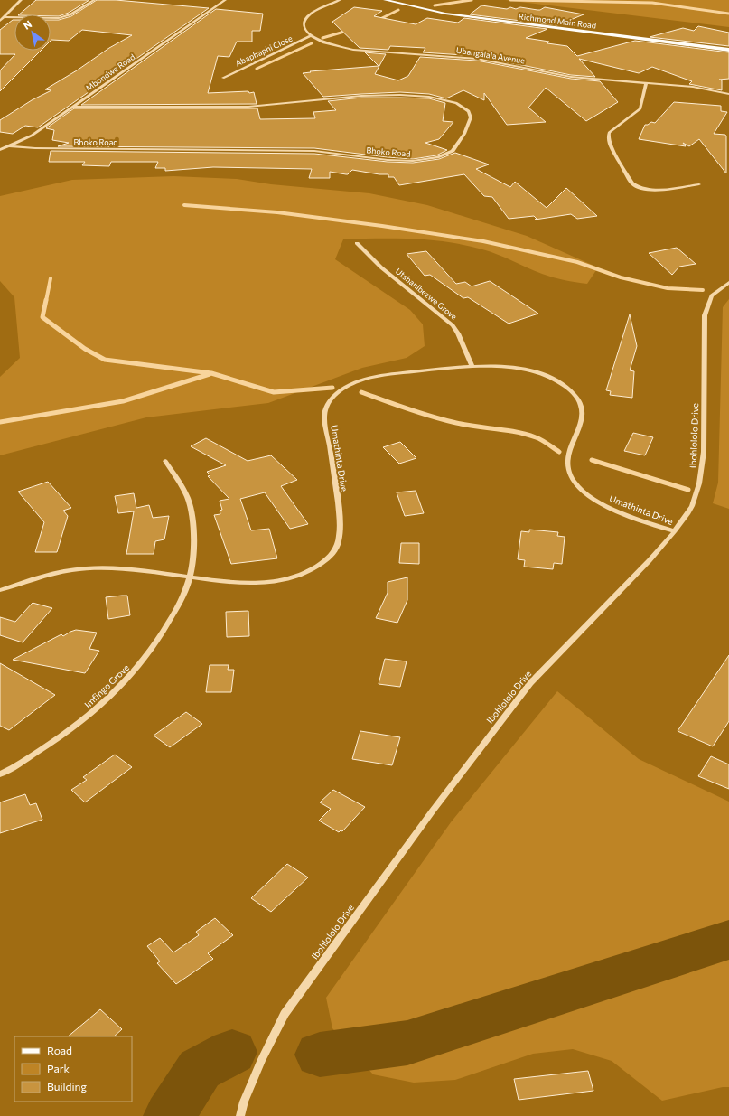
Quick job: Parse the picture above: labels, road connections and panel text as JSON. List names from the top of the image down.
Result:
{
  "streets": {
    "main road": ["Richmond Main Road"],
    "street": [
      "Abaphaphi Close",
      "Ubangalala Avenue",
      "Mbondwe Road",
      "Bhoko Road",
      "Utshanibezwe Grove",
      "Ibohlololo Drive",
      "Umathinta Drive",
      "Imfingo Grove"
    ]
  },
  "crossings": [
    ["Abaphaphi Close", "Ubangalala Avenue"],
    ["Mbondwe Road", "Bhoko Road"],
    ["Utshanibezwe Grove", "Umathinta Drive"],
    ["Ibohlololo Drive", "Umathinta Drive"],
    ["Umathinta Drive", "Imfingo Grove"]
  ],
  "legend": ["Road", "Park", "Building"],
  "north": "top left"
}
